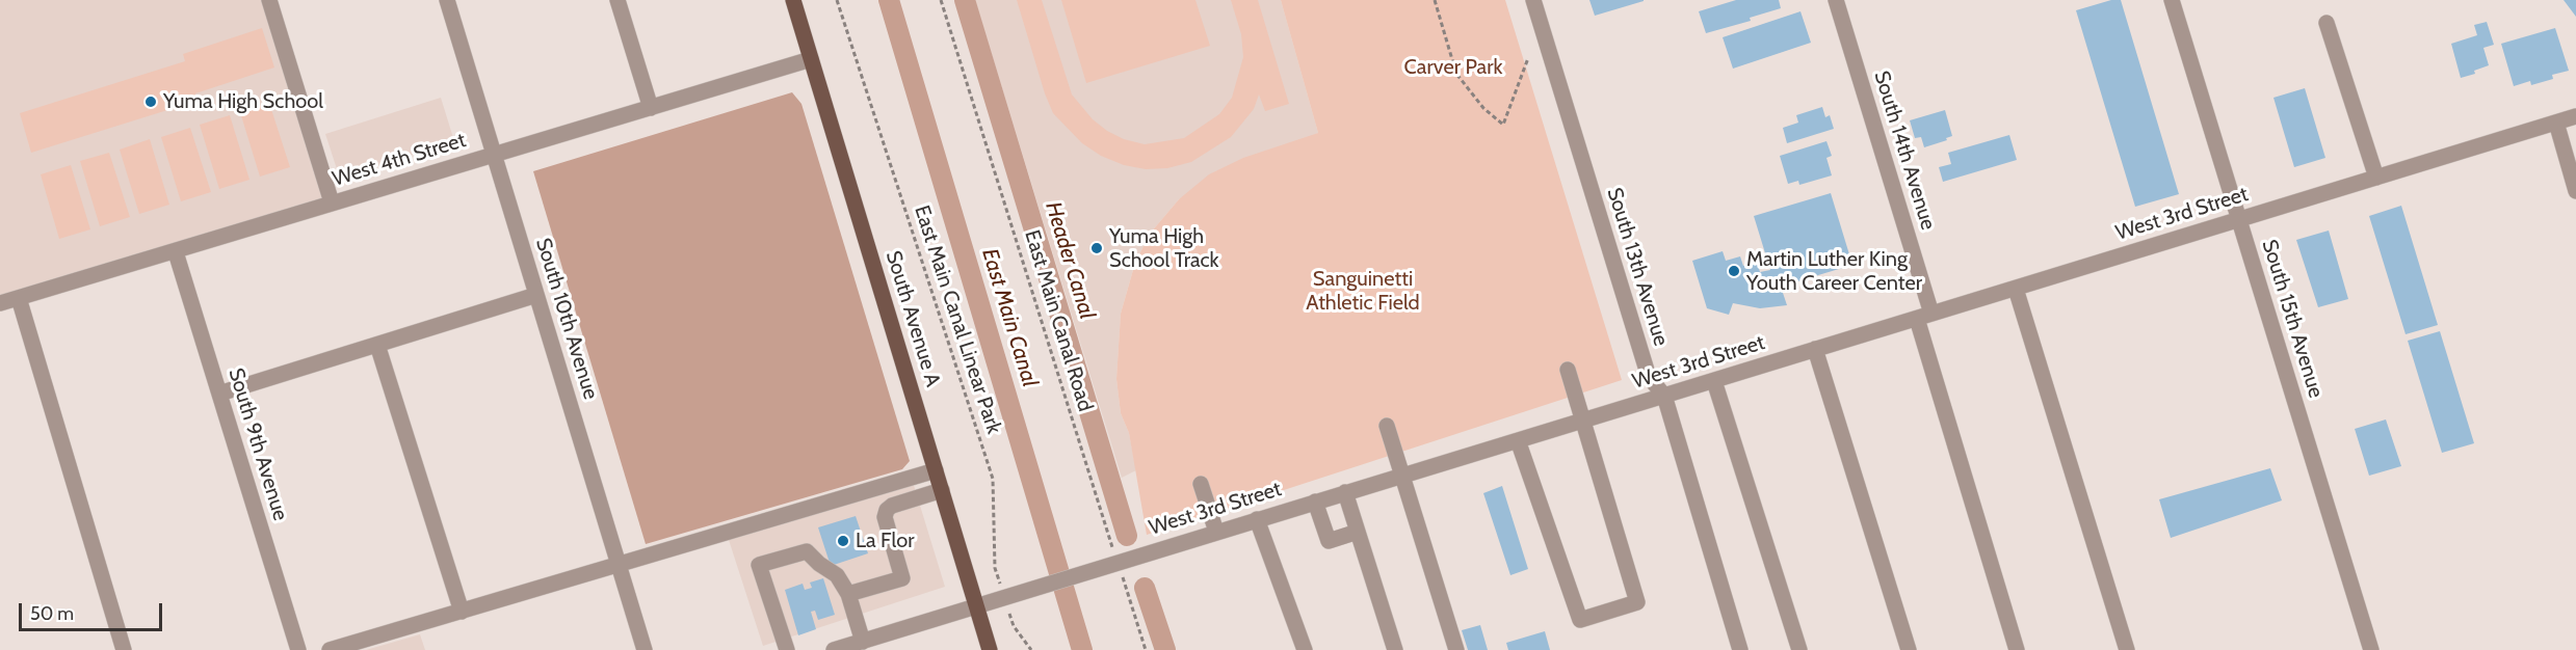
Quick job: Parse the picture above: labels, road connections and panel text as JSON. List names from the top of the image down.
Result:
{
  "streets": {
    "main road": ["South Avenue A"],
    "street": [
      "South 14th Avenue",
      "West 4th Street",
      "West 3rd Street",
      "South 13th Avenue",
      "South 10th Avenue",
      "South 15th Avenue",
      "South 9th Avenue"
    ],
    "path": ["East Main Canal Linear Park", "East Main Canal Road"]
  },
  "crossings": [
    ["South 14th Avenue", "West 3rd Street"],
    ["West 4th Street", "South 10th Avenue"],
    ["West 4th Street", "South Avenue A"],
    ["West 4th Street", "South 9th Avenue"],
    ["West 3rd Street", "South 13th Avenue"],
    ["West 3rd Street", "South Avenue A"],
    ["West 3rd Street", "South 15th Avenue"],
    ["West 3rd Street", "East Main Canal Linear Park"],
    ["West 3rd Street", "East Main Canal Road"]
  ],
  "water": ["Header Canal", "East Main Canal"],
  "parks": ["Carver Park", "Sanguinetti Athletic Field"],
  "places": [
    "Yuma High School",
    "Yuma High School Track",
    "Martin Luther King Youth Career Center",
    "La Flor"
  ],
  "scale_bar": "50 m"
}
